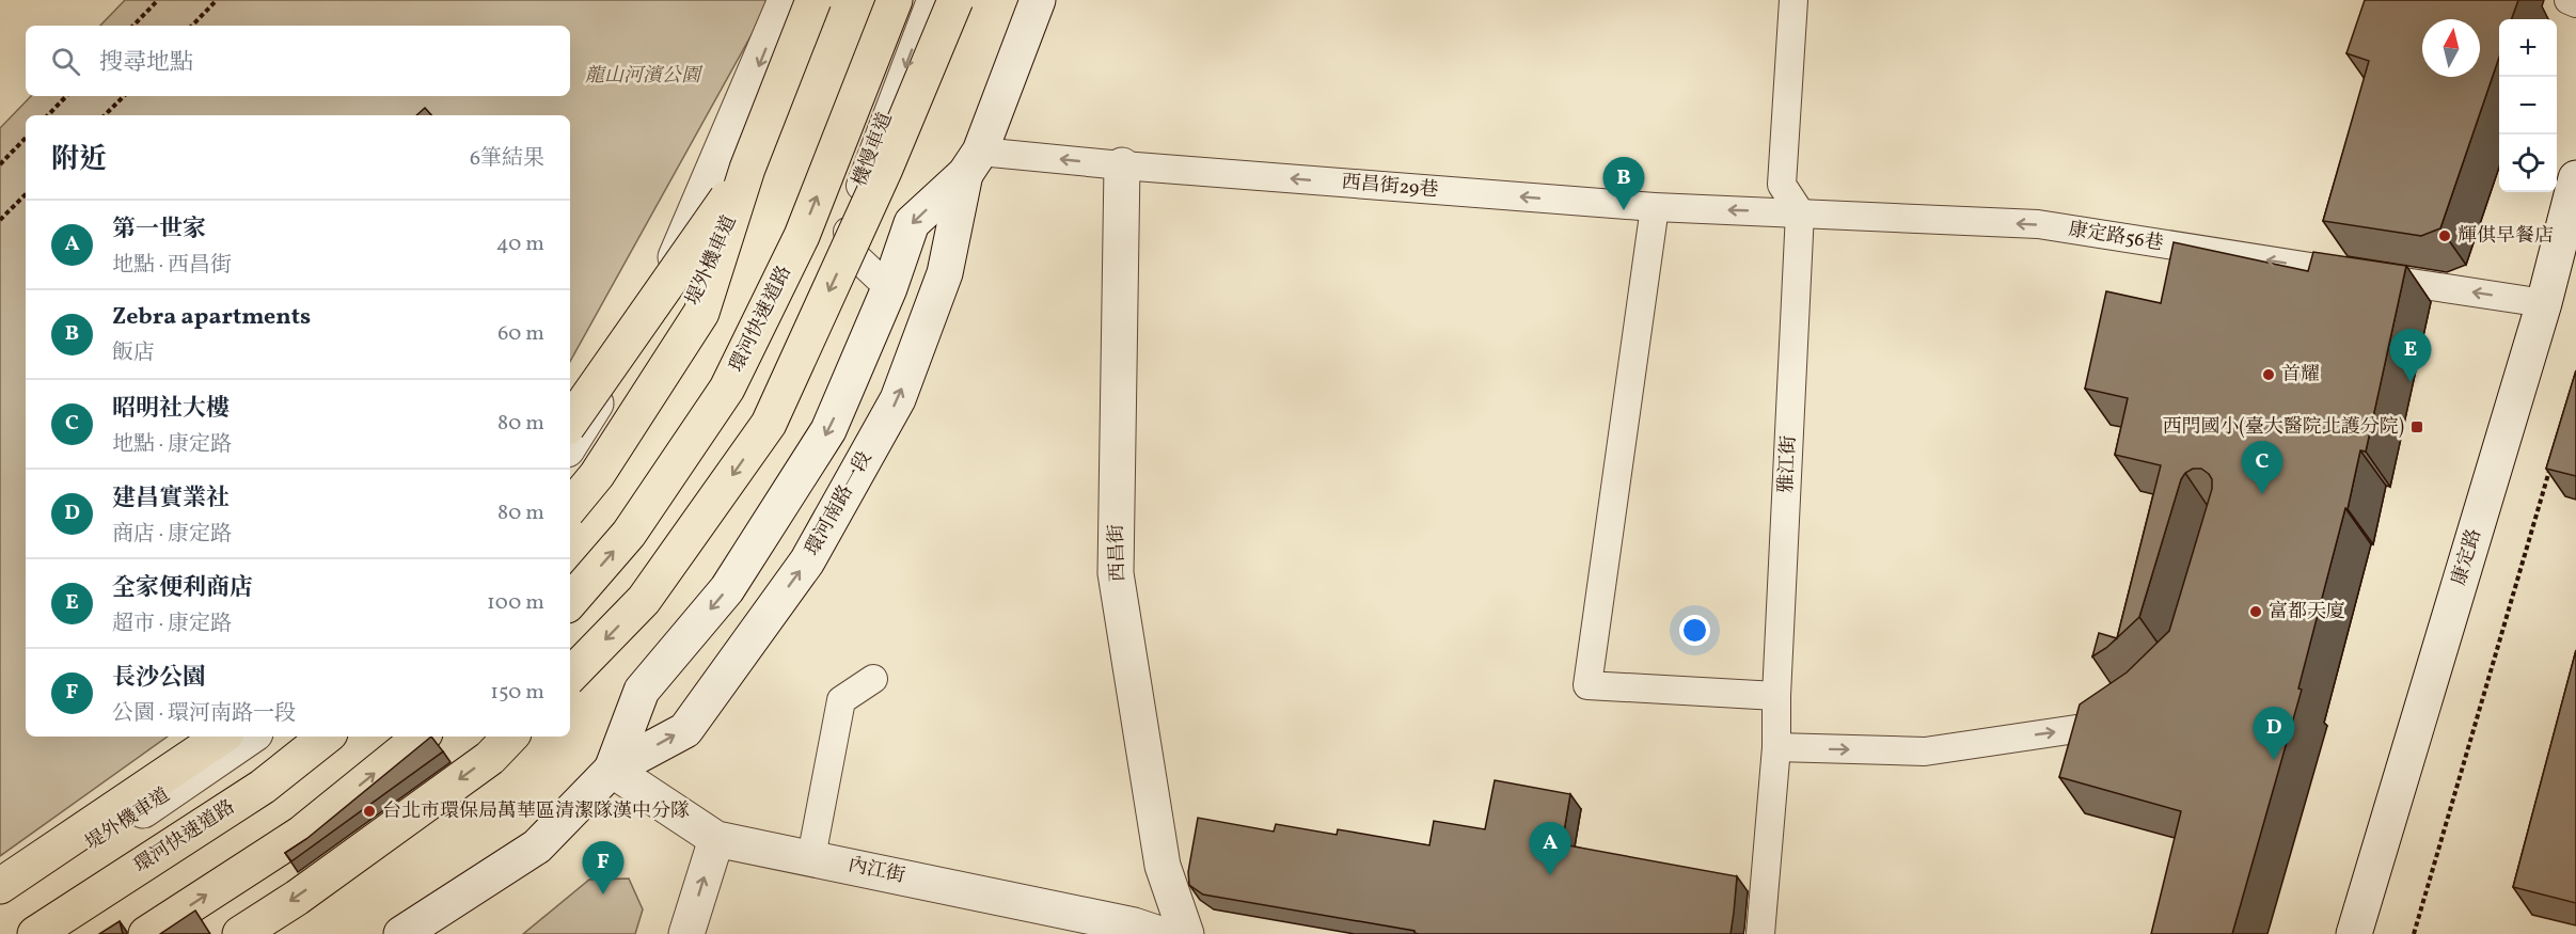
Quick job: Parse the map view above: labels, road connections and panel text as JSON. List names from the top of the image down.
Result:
{
  "streets": {
    "highway": ["環河快速道路"],
    "street": [
      "堤外機車道",
      "環河南路一段",
      "西昌街",
      "康定路",
      "內江街"
    ],
    "lane": [
      "機慢車道",
      "西昌街29巷",
      "康定路56巷",
      "雅江街"
    ]
  },
  "crossings": [
    ["機慢車道", "環河南路一段"],
    ["西昌街29巷", "康定路56巷"],
    ["西昌街29巷", "雅江街"],
    ["西昌街29巷", "環河南路一段"],
    ["西昌街29巷", "西昌街"],
    ["康定路56巷", "雅江街"],
    ["康定路56巷", "康定路"],
    ["環河南路一段", "內江街"]
  ],
  "one_way": ["機慢車道", "西昌街29巷", "康定路56巷"],
  "parks": ["龍山河濱公園"],
  "places": {
    "other": [
      "輝倛早餐店",
      "首耀",
      "富都天廈",
      "台北市環保局萬華區清潔隊漢中分隊"
    ],
    "transit": ["西門國小(臺大醫院北護分院)"]
  },
  "north": "top",
  "page": {
    "map_buttons": ["+", "−"],
    "search": "搜尋地點",
    "heading": ["附近", "6筆結果"],
    "pins": [
      "B",
      "E",
      "C",
      "D",
      "A",
      "F"
    ],
    "list": [
      {
        "mark": "A",
        "name": "第一世家",
        "note": "地點 · 西昌街",
        "value": "40 m"
      },
      {
        "mark": "B",
        "name": "Zebra apartments",
        "note": "飯店",
        "value": "60 m"
      },
      {
        "mark": "C",
        "name": "昭明社大樓",
        "note": "地點 · 康定路",
        "value": "80 m"
      },
      {
        "mark": "D",
        "name": "建昌實業社",
        "note": "商店 · 康定路",
        "value": "80 m"
      },
      {
        "mark": "E",
        "name": "全家便利商店",
        "note": "超市 · 康定路",
        "value": "100 m"
      },
      {
        "mark": "F",
        "name": "長沙公園",
        "note": "公園 · 環河南路一段",
        "value": "150 m"
      }
    ]
  }
}
